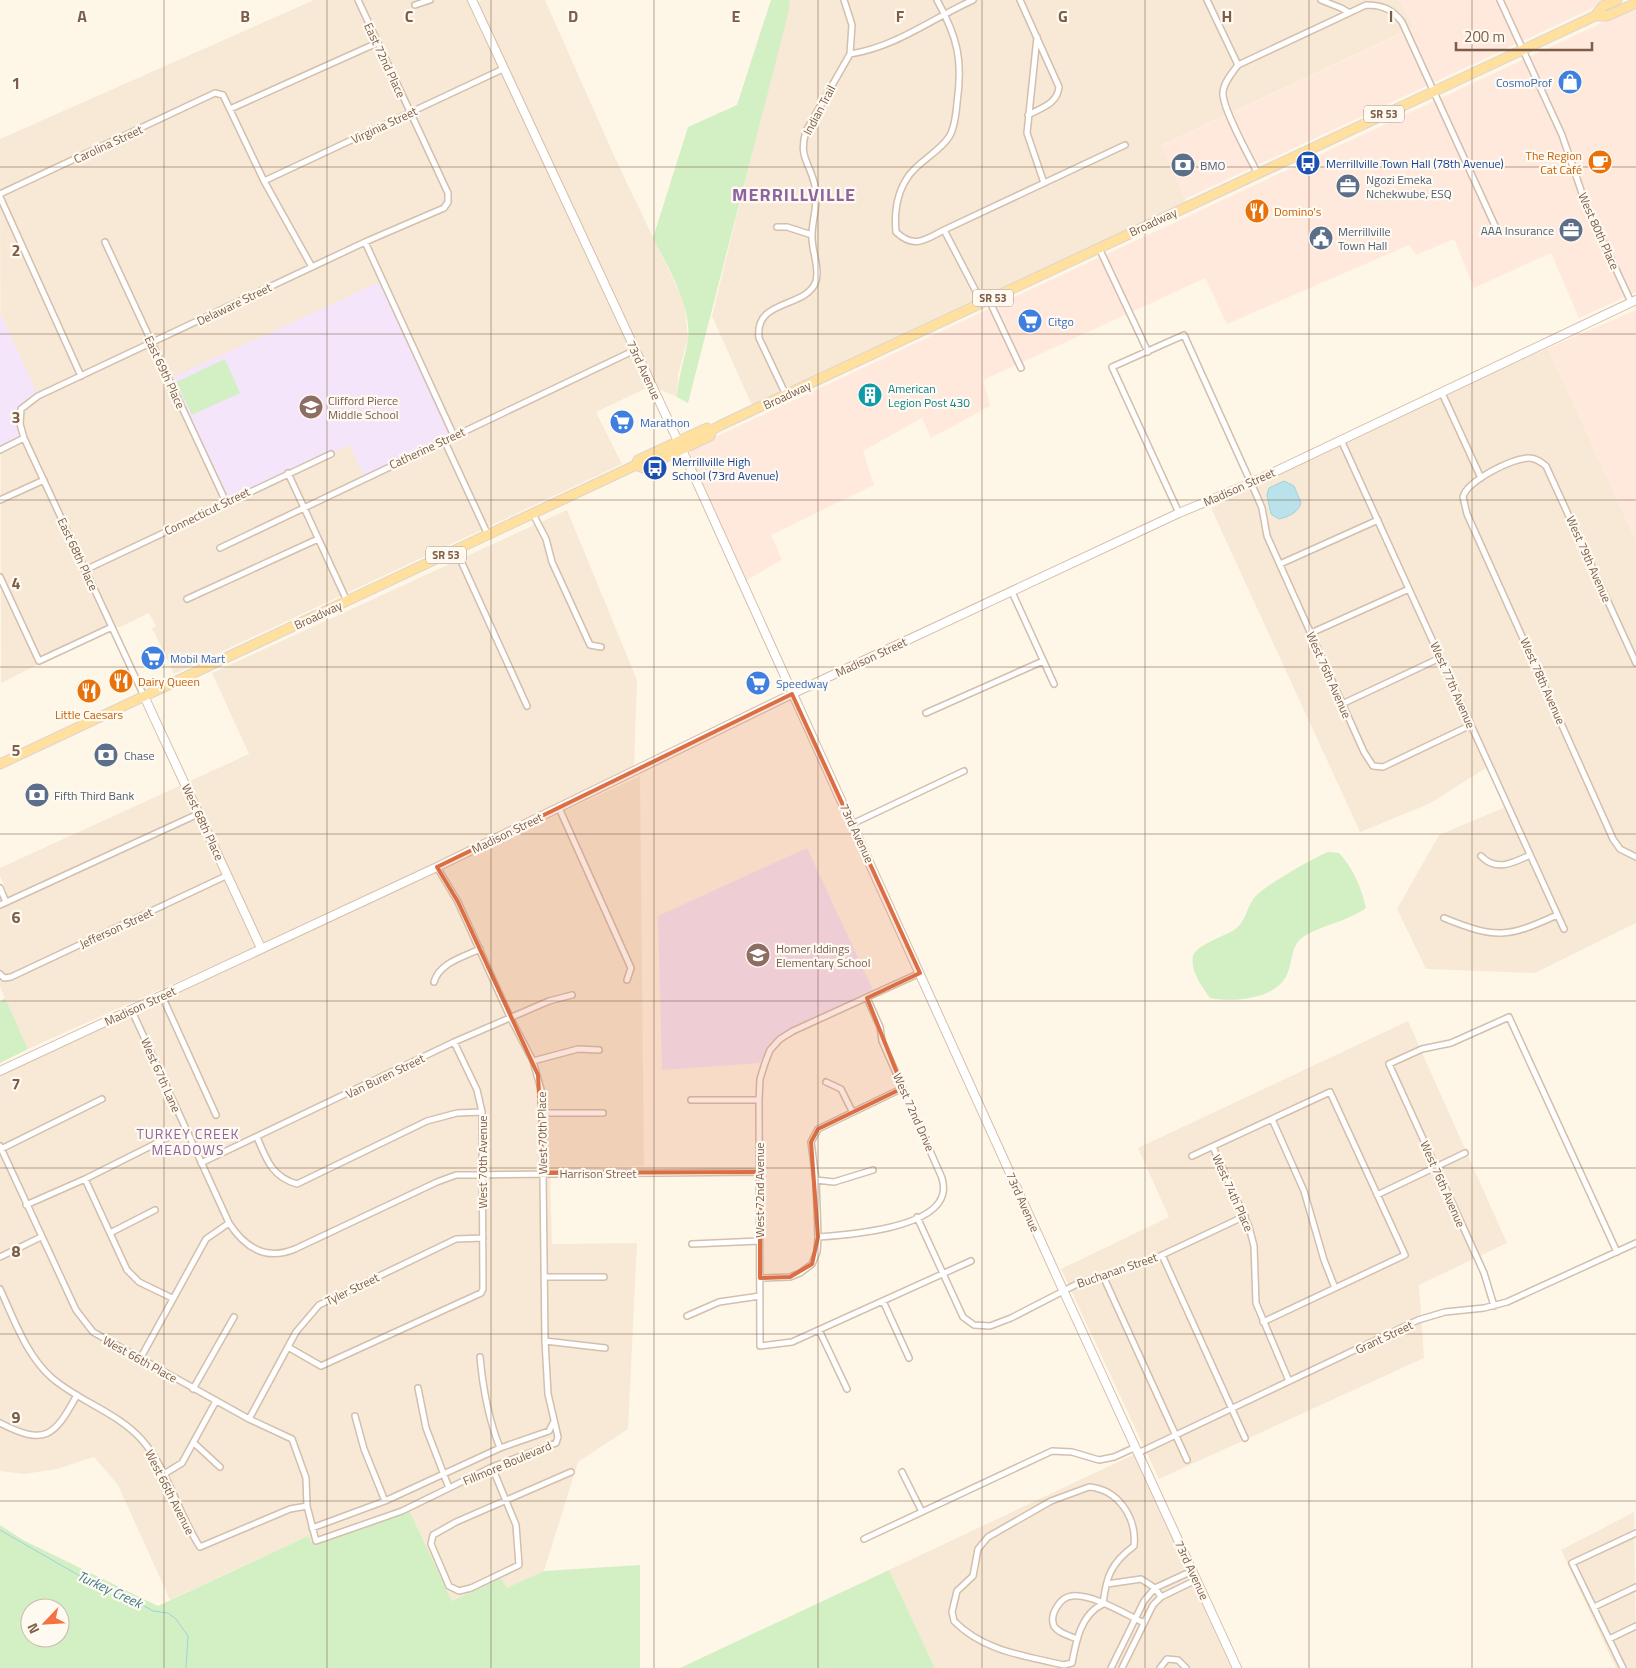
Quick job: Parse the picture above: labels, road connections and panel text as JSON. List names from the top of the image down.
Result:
{
  "streets": {
    "main road": ["SR 53", "Broadway"],
    "street": [
      "East 72nd Place",
      "Indian Trail",
      "Virginia Street",
      "Carolina Street",
      "West 80th Place",
      "Delaware Street",
      "73rd Avenue",
      "East 69th Place",
      "Catherine Street",
      "Madison Street",
      "Connecticut Street",
      "East 68th Place",
      "West 79th Avenue",
      "West 76th Avenue",
      "West 78th Avenue",
      "West 77th Avenue",
      "West 68th Place",
      "Jefferson Street",
      "West 67th Lane",
      "Van Buren Street",
      "West 72nd Drive",
      "West 70th Place",
      "West 70th Avenue",
      "Harrison Street",
      "West 72nd Avenue",
      "West 74th Place",
      "Buchanan Street",
      "Tyler Street",
      "Grant Street",
      "West 66th Place",
      "Fillmore Boulevard",
      "West 66th Avenue"
    ]
  },
  "crossings": [
    ["East 72nd Place", "Virginia Street"],
    ["East 72nd Place", "Delaware Street"],
    ["Indian Trail", "Broadway"],
    ["Virginia Street", "73rd Avenue"],
    ["Broadway", "West 80th Place"],
    ["Broadway", "73rd Avenue"],
    ["Broadway", "East 68th Place"],
    ["Broadway", "West 68th Place"],
    ["West 80th Place", "Madison Street"],
    ["Delaware Street", "East 69th Place"],
    ["Delaware Street", "East 68th Place"],
    ["73rd Avenue", "Catherine Street"],
    ["73rd Avenue", "Madison Street"],
    ["73rd Avenue", "Buchanan Street"],
    ["73rd Avenue", "Grant Street"],
    ["East 69th Place", "Connecticut Street"],
    ["Madison Street", "West 76th Avenue"],
    ["Madison Street", "West 77th Avenue"],
    ["Madison Street", "West 68th Place"],
    ["Madison Street", "West 67th Lane"],
    ["Madison Street", "West 70th Place"],
    ["Connecticut Street", "East 68th Place"],
    ["East 68th Place", "West 68th Place"],
    ["West 79th Avenue", "West 78th Avenue"],
    ["West 76th Avenue", "West 77th Avenue"],
    ["West 76th Avenue", "Grant Street"],
    ["West 68th Place", "Jefferson Street"],
    ["West 67th Lane", "Van Buren Street"],
    ["West 67th Lane", "Harrison Street"],
    ["Van Buren Street", "West 70th Place"],
    ["Van Buren Street", "West 70th Avenue"],
    ["West 72nd Drive", "West 72nd Avenue"],
    ["West 70th Place", "Harrison Street"],
    ["West 70th Place", "Fillmore Boulevard"],
    ["West 70th Avenue", "Harrison Street"],
    ["West 70th Avenue", "Tyler Street"],
    ["Harrison Street", "West 72nd Avenue"],
    ["West 74th Place", "Buchanan Street"],
    ["West 74th Place", "Grant Street"],
    ["Tyler Street", "West 66th Place"],
    ["West 66th Place", "Fillmore Boulevard"],
    ["West 66th Place", "West 66th Avenue"]
  ],
  "districts": ["MERRILLVILLE", "TURKEY CREEK MEADOWS"],
  "water": ["Turkey Creek"],
  "places": {
    "shop": ["CosmoProf"],
    "cafe": ["The Region Cat Café"],
    "bus stop": ["Merrillville Town Hall (78th Avenue)", "Merrillville High School (73rd Avenue)"],
    "bank": ["BMO", "Chase", "Fifth Third Bank"],
    "office": ["Ngozi Emeka Nchekwube, ESQ", "AAA Insurance"],
    "restaurant": ["Domino's", "Dairy Queen", "Little Caesars"],
    "public building": ["Merrillville Town Hall"],
    "supermarket": [
      "Citgo",
      "Marathon",
      "Mobil Mart",
      "Speedway"
    ],
    "building": ["American Legion Post 430"],
    "school or university": ["Clifford Pierce Middle School", "Homer Iddings Elementary School"]
  },
  "scale_bar": "200 m",
  "north": "bottom left",
  "grid": {
    "columns": [
      "A",
      "B",
      "C",
      "D",
      "E",
      "F",
      "G",
      "H",
      "I"
    ],
    "rows": [
      "1",
      "2",
      "3",
      "4",
      "5",
      "6",
      "7",
      "8",
      "9"
    ]
  }
}
